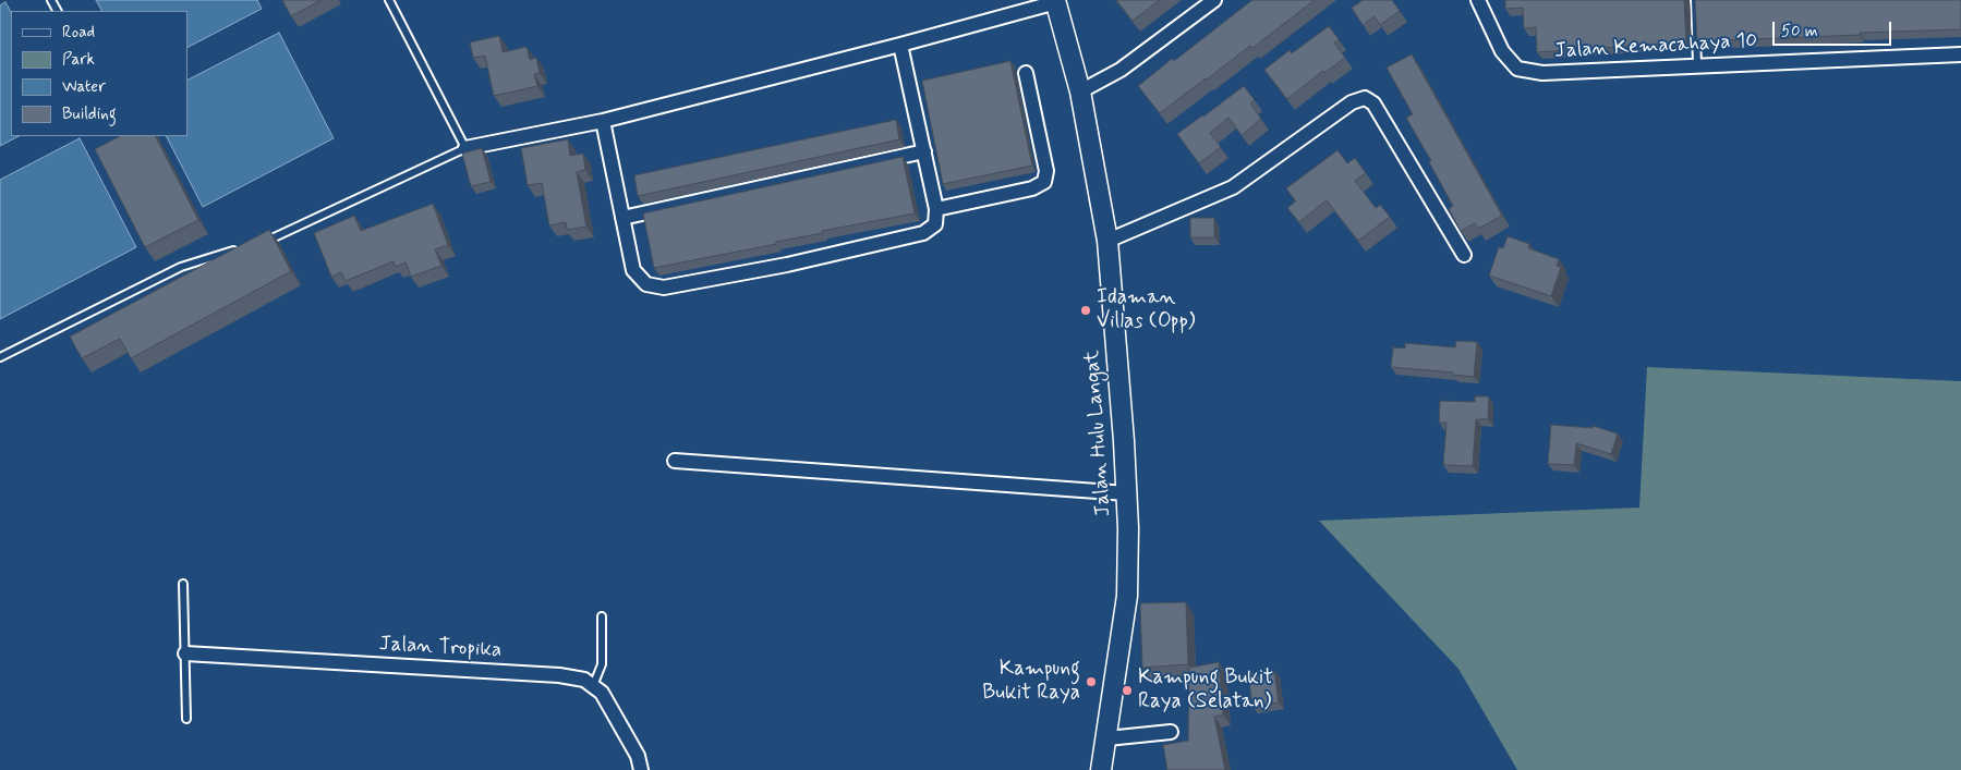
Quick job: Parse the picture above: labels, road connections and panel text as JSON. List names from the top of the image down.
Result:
{
  "streets": {
    "main road": ["Jalan Hulu Langat"],
    "street": ["Jalan Kemacahaya 10", "Jalan Tropika"]
  },
  "places": ["Idaman Villas (Opp)", "Kampung Bukit Raya", "Kampung Bukit Raya (Selatan)"],
  "legend": [
    "Road",
    "Park",
    "Water",
    "Building"
  ],
  "scale_bar": "50 m"
}
